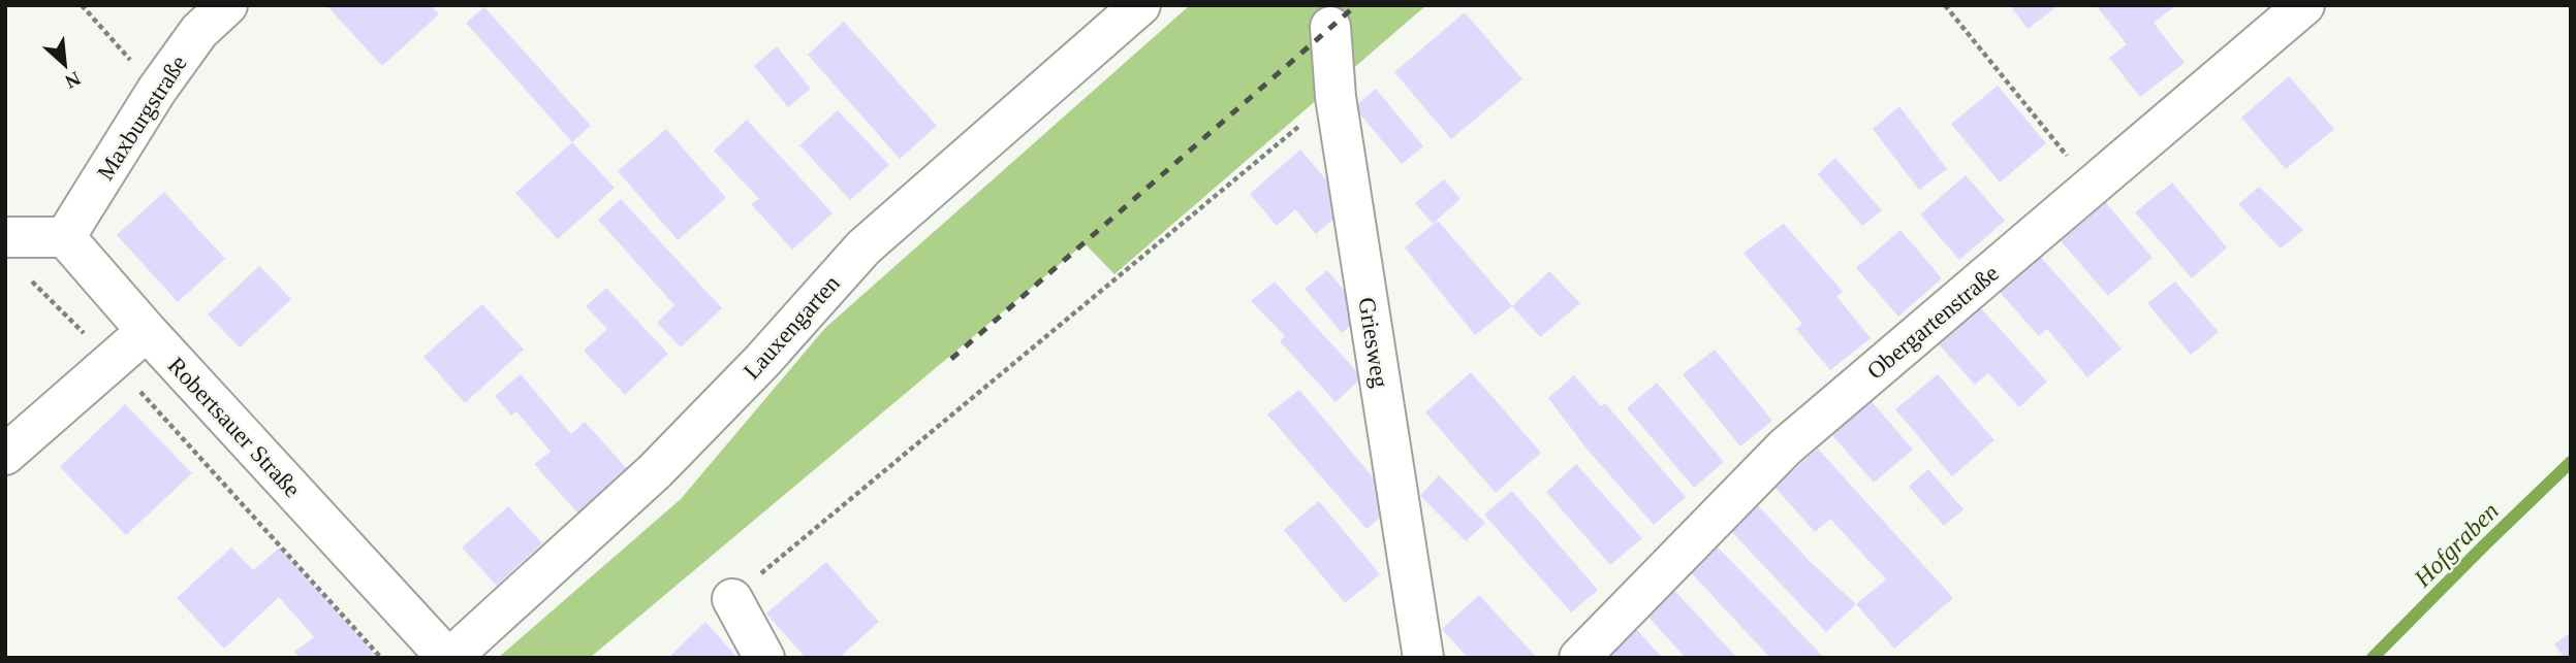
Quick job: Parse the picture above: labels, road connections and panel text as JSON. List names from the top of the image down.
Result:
{
  "streets": {
    "street": [
      "Maxburgstraße",
      "Obergartenstraße",
      "Lauxengarten",
      "Griesweg",
      "Robertsauer Straße"
    ]
  },
  "crossings": [
    ["Maxburgstraße", "Robertsauer Straße"],
    ["Lauxengarten", "Robertsauer Straße"]
  ],
  "water": ["Hofgraben"],
  "north": "bottom right"
}
